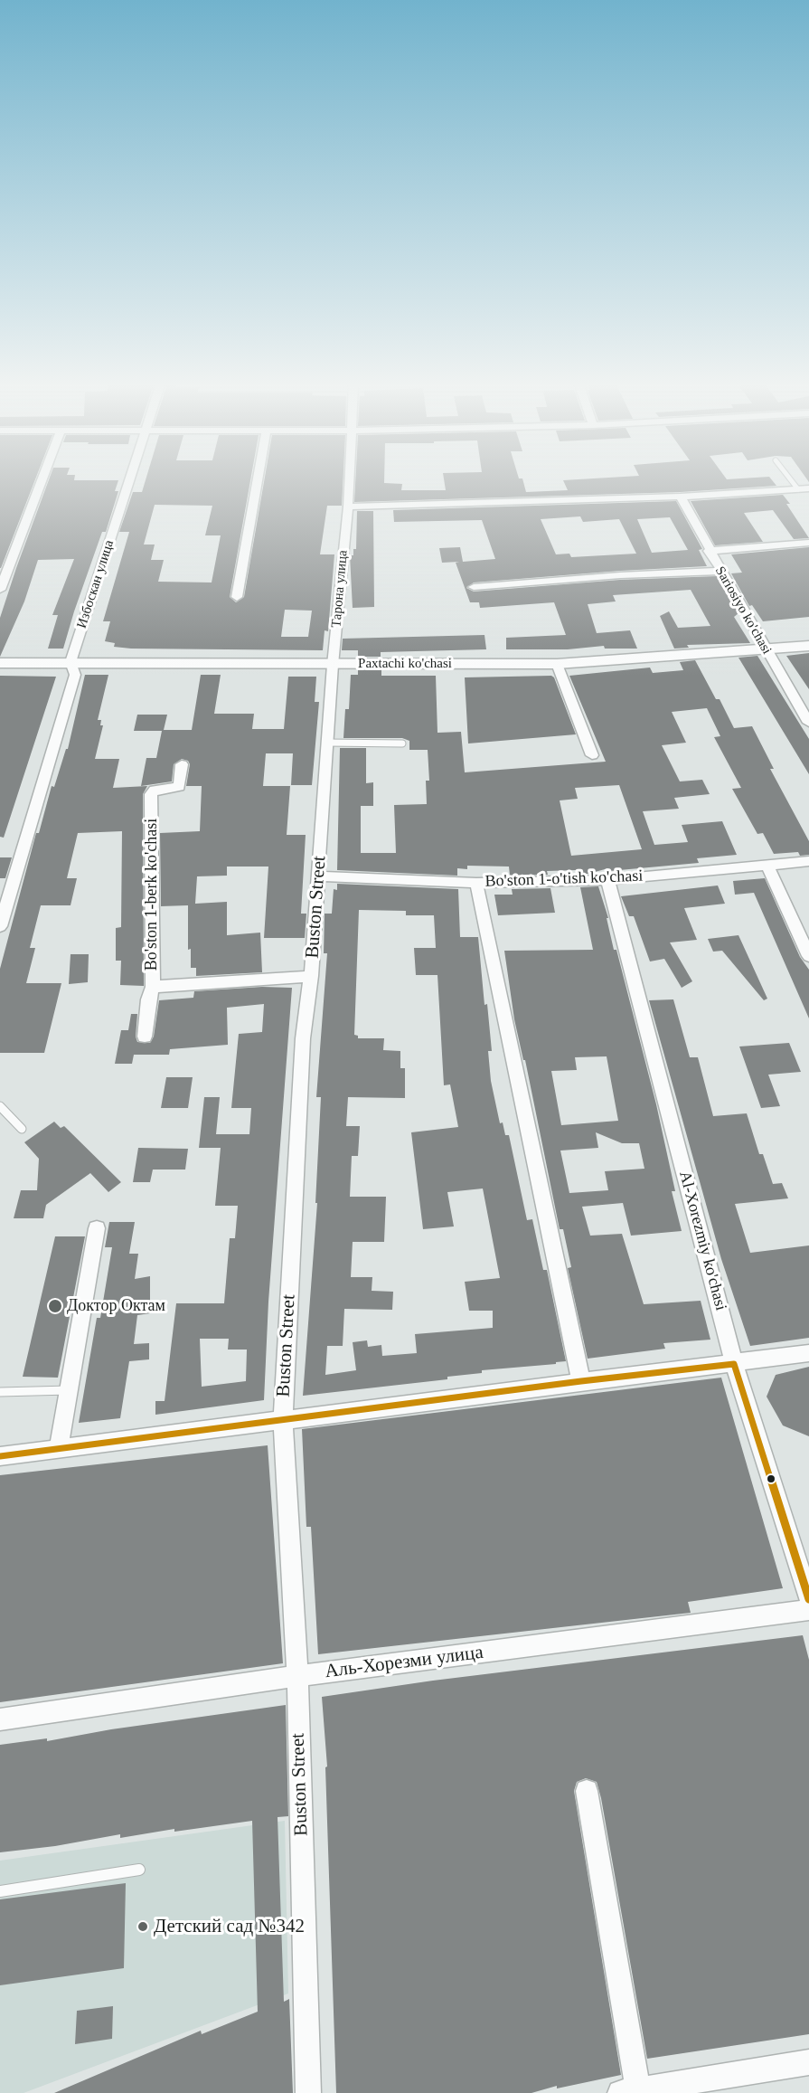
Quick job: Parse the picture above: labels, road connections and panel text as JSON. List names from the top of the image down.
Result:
{
  "streets": {
    "street": [
      "Избоскан улица",
      "Тарона улица",
      "Sariosiyo ko'chasi",
      "Paxtachi ko'chasi",
      "Bo'ston 1-o'tish ko'chasi",
      "Bo'ston 1-berk ko'chasi",
      "Buston Street",
      "Al-Xorezmiy ko'chasi",
      "Аль-Хорезми улица"
    ]
  },
  "crossings": [
    ["Избоскан улица", "Paxtachi ko'chasi"],
    ["Тарона улица", "Paxtachi ko'chasi"],
    ["Тарона улица", "Buston Street"],
    ["Sariosiyo ko'chasi", "Paxtachi ko'chasi"],
    ["Paxtachi ko'chasi", "Buston Street"],
    ["Bo'ston 1-o'tish ko'chasi", "Buston Street"],
    ["Bo'ston 1-o'tish ko'chasi", "Al-Xorezmiy ko'chasi"],
    ["Bo'ston 1-berk ko'chasi", "Buston Street"],
    ["Buston Street", "Аль-Хорезми улица"]
  ],
  "places": ["Доктор Октам", "Детский сад №342"]
}
